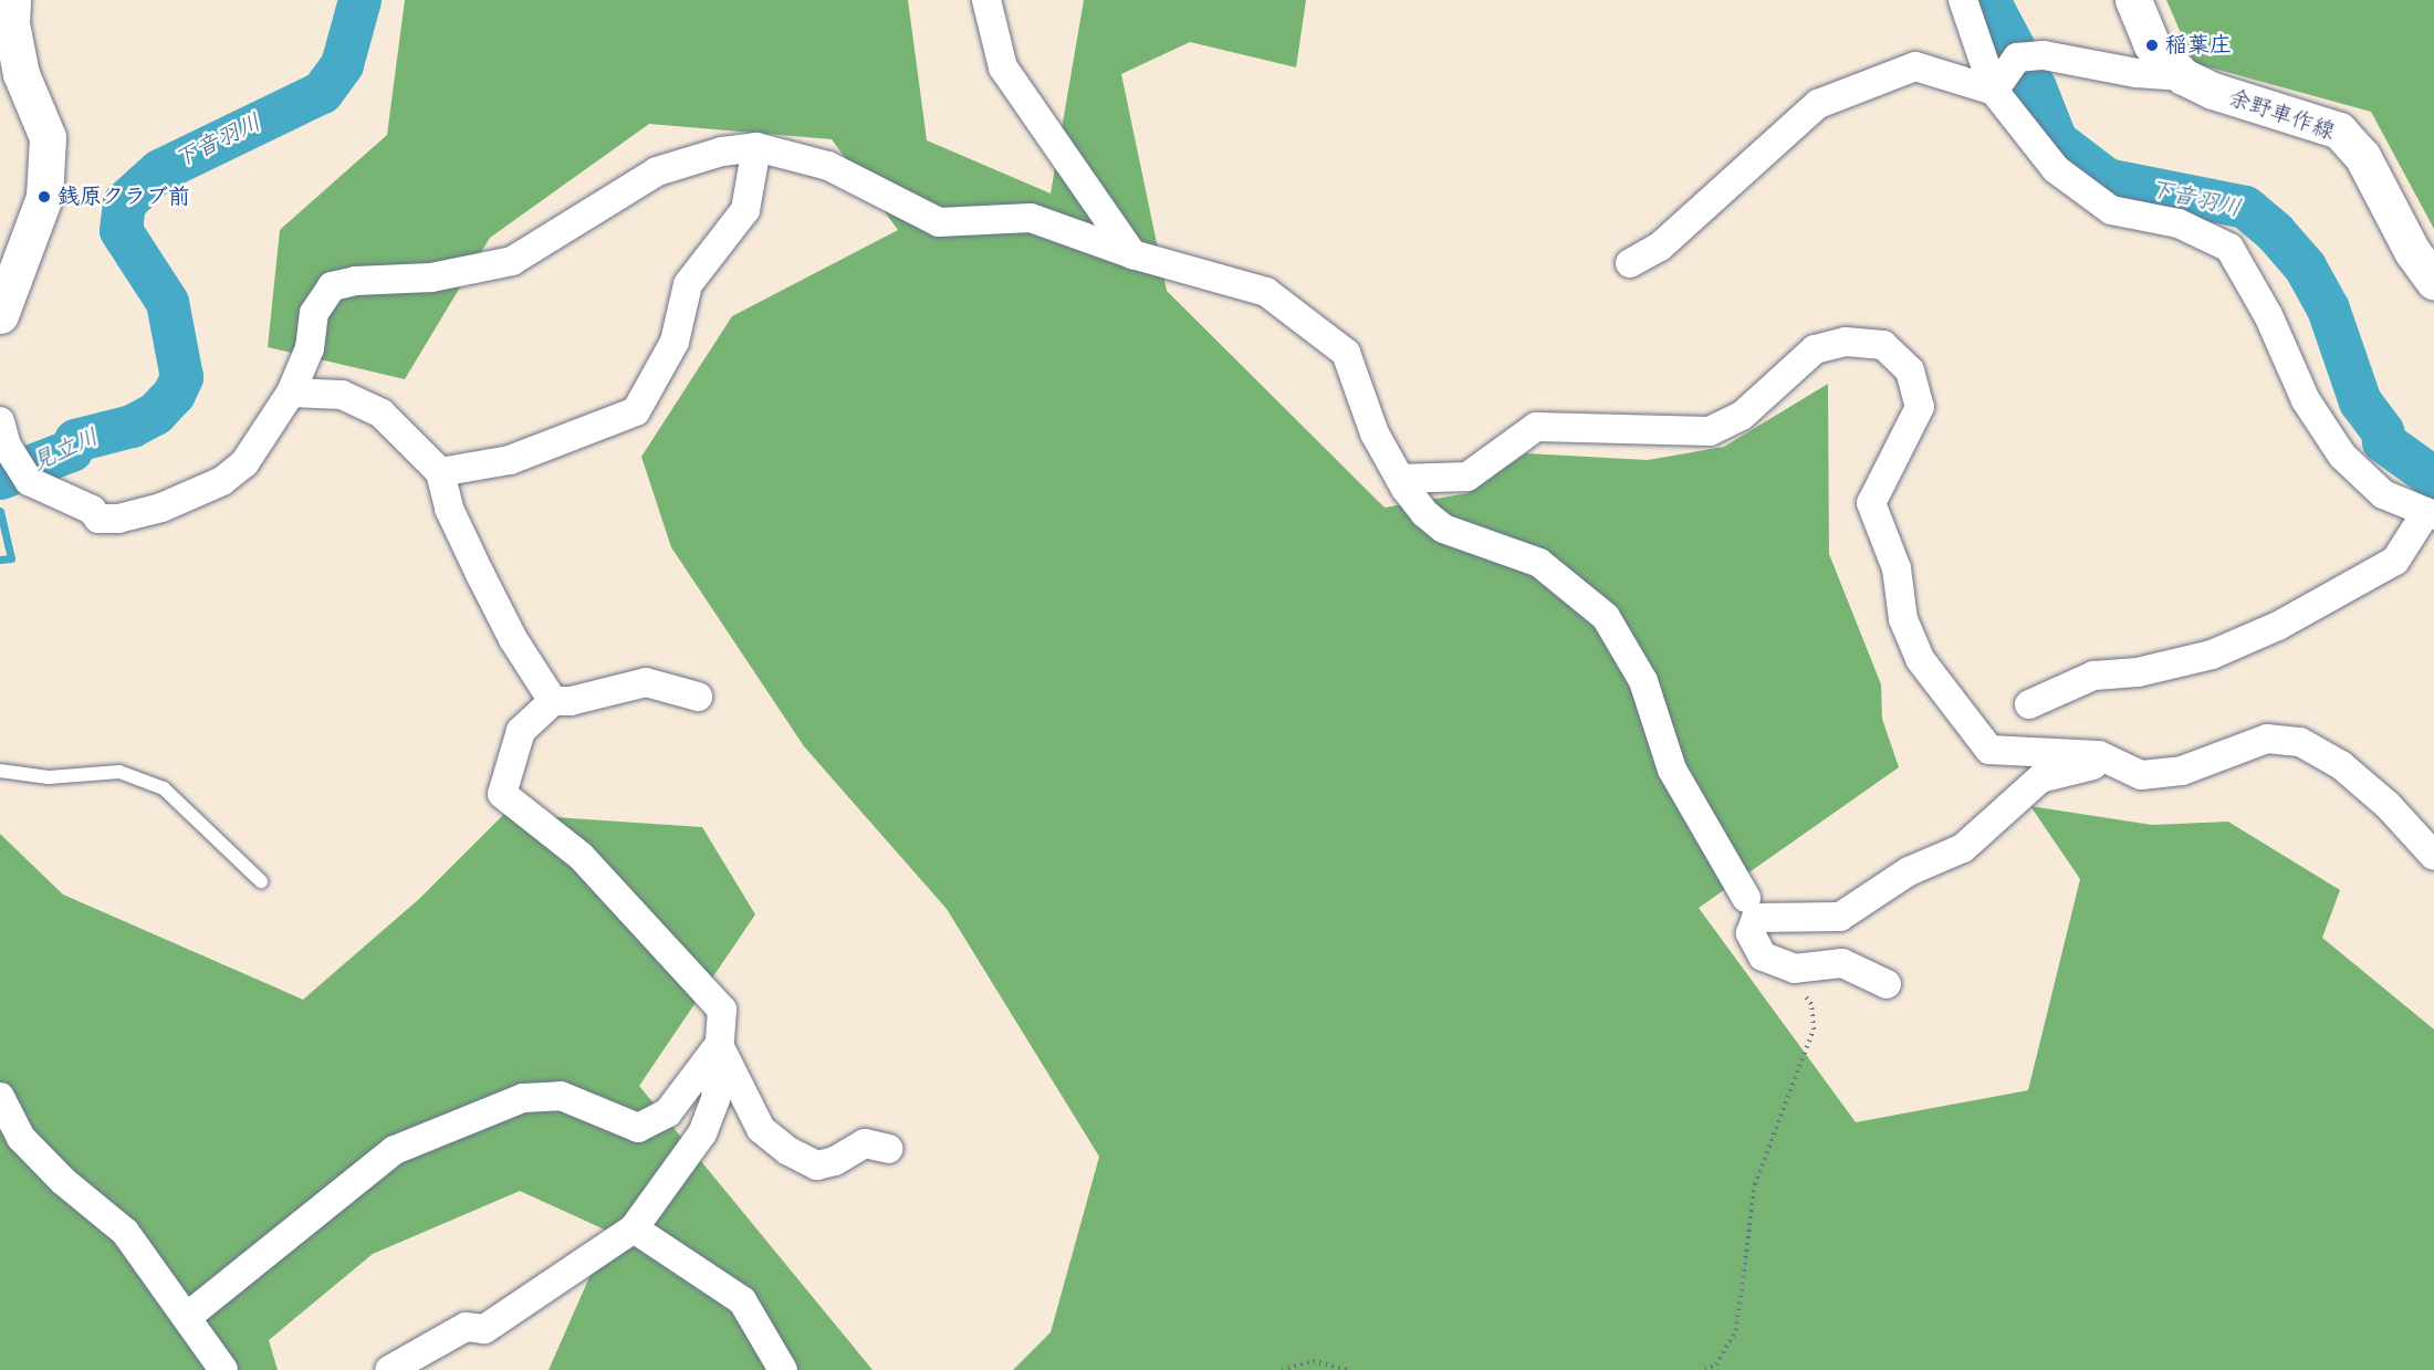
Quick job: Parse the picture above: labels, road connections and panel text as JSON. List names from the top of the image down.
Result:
{
  "streets": {
    "main road": ["余野車作線"]
  },
  "water": ["下音羽川", "見立川"],
  "places": ["稲葉庄", "銭原クラブ前"]
}
